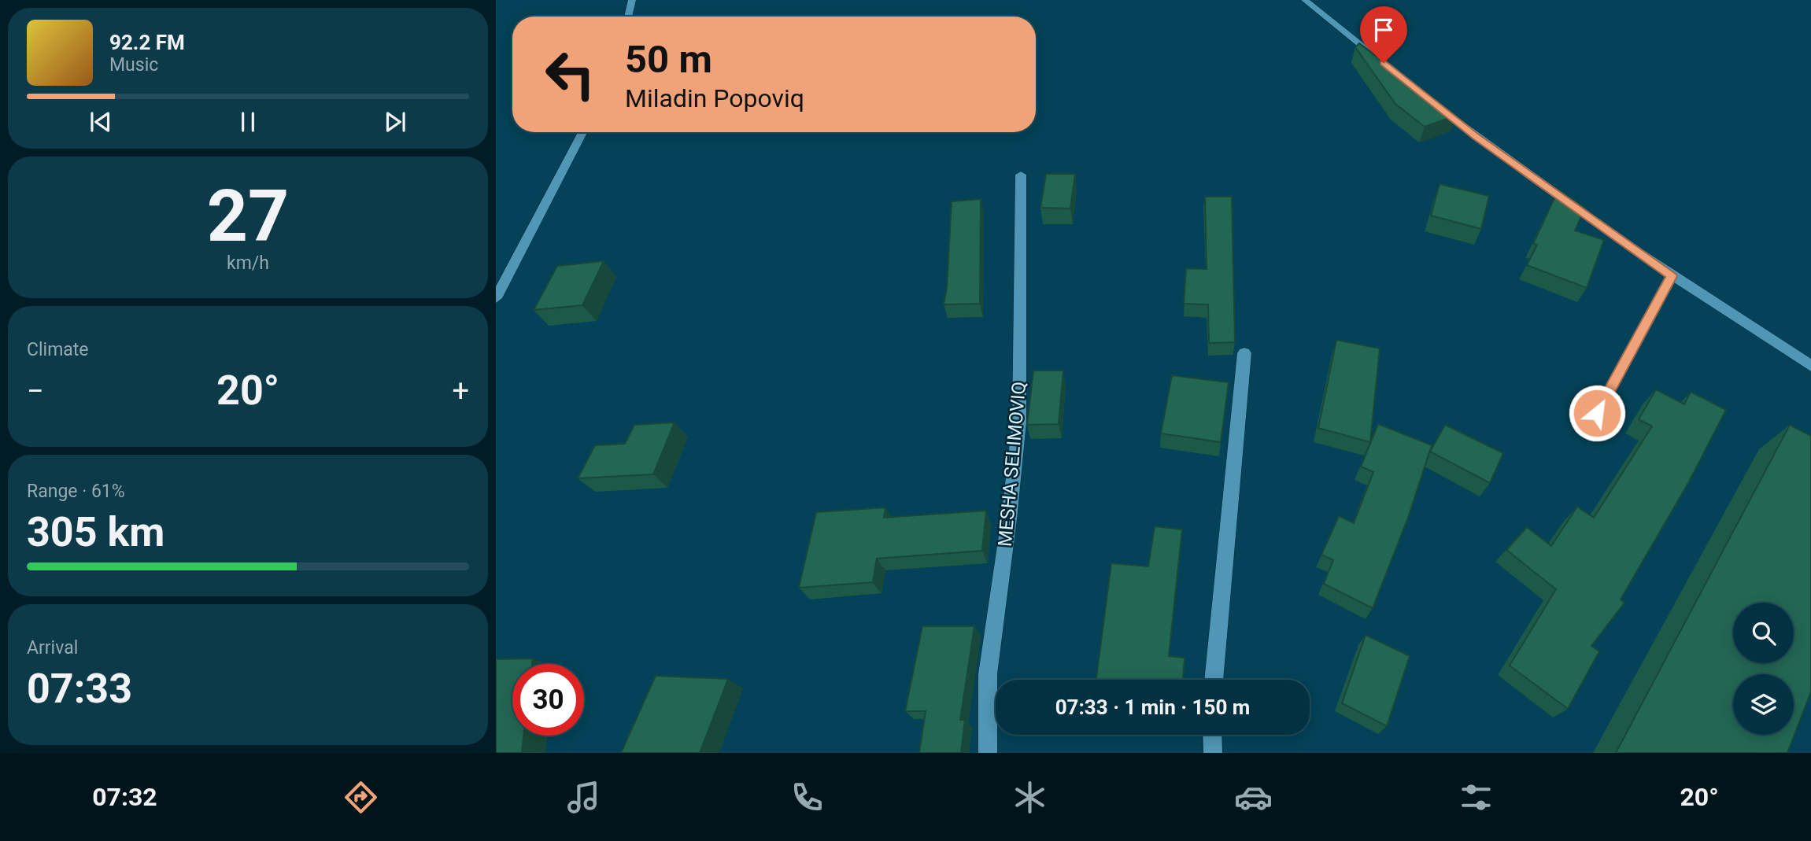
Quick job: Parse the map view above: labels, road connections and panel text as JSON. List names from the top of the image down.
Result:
{
  "streets": {
    "street": ["MESHA SELIMOVIQ"]
  },
  "page": {
    "turn": ["50 m", "Miladin Popoviq"],
    "song": ["92.2 FM", "Music"],
    "tile": [
      ["27", "km/h"],
      "Climate",
      ["Range · 61%", "305 km"],
      ["Arrival", "07:33"]
    ],
    "heat": ["−", "20°", "+"],
    "limit": "30",
    "trip": "07:33 · 1 min · 150 m",
    "tabs": ["07:32", "20°"]
  }
}
